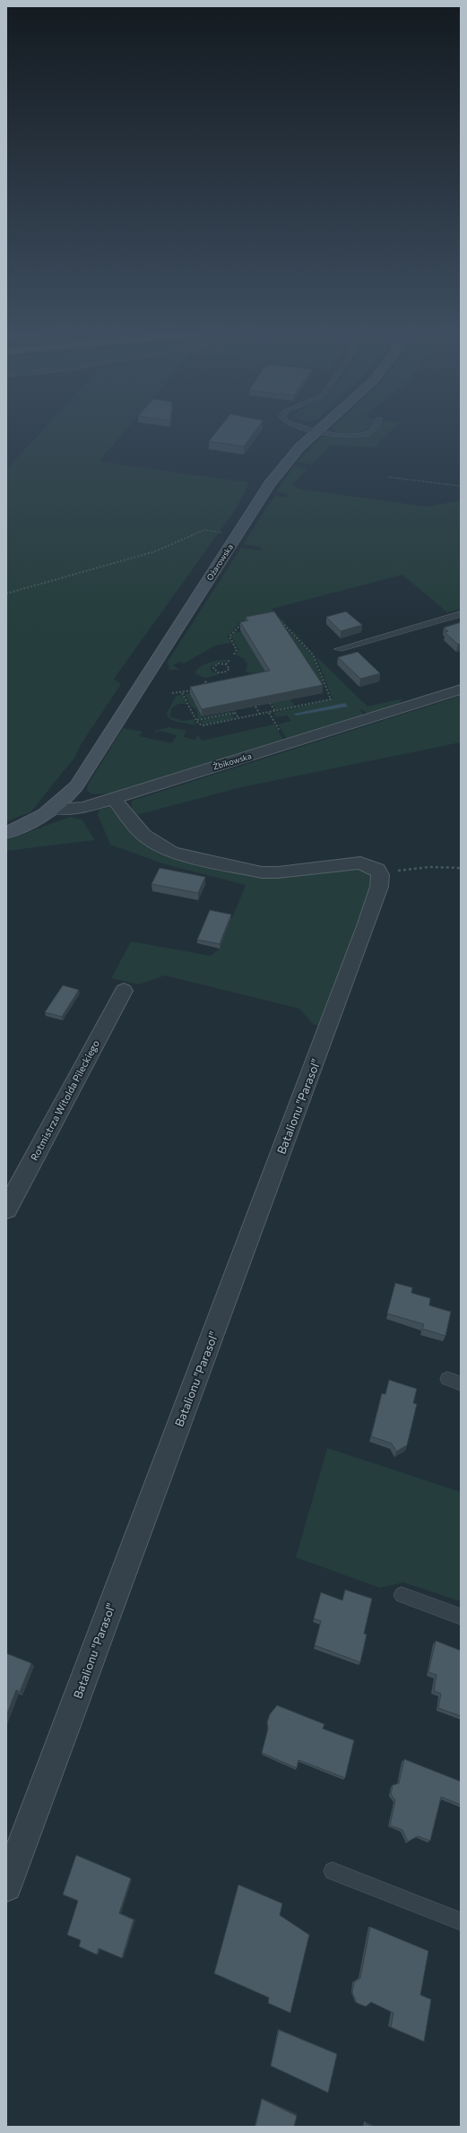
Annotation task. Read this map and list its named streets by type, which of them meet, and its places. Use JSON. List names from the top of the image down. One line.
{"streets":{"main road":["Ożarowska"],"street":["Żbikowska","Rotmistrza Witolda Pileckiego","Batalionu \"Parasol\""]},"crossings":[["Ożarowska","Żbikowska"]]}
